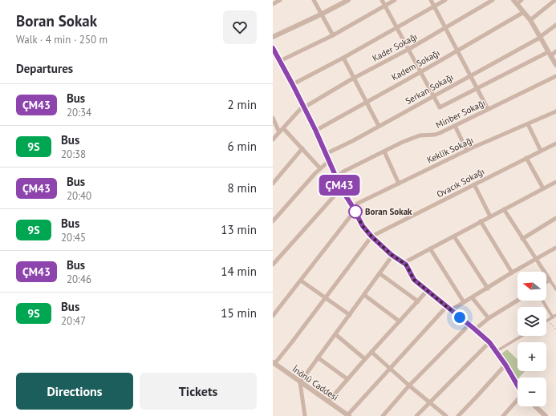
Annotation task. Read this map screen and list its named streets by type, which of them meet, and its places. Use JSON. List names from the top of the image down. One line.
{"streets":{"street":["Kader Sokağı","Kadem Sokağı","Serkan Sokağı","Minber Sokağı","Keklik Sokağı","Ovacık Sokağı","İnönü Caddesi"]},"places":["Boran Sokak"],"lines":["bus line ÇM43"],"north":"left","page":{"heading":[["Boran Sokak","Walk · 4 min · 250 m"],"Departures"],"on_map":"ÇM43","list":[{"mark":"ÇM43","name":"Bus","note":"20:34","value":"2 min"},{"mark":"9S","name":"Bus","note":"20:38","value":"6 min"},{"mark":"ÇM43","name":"Bus","note":"20:40","value":"8 min"},{"mark":"9S","name":"Bus","note":"20:45","value":"13 min"},{"mark":"ÇM43","name":"Bus","note":"20:46","value":"14 min"},{"mark":"9S","name":"Bus","note":"20:47","value":"15 min"}],"map_buttons":["+","−"],"buttons":["Directions","Tickets"]}}
